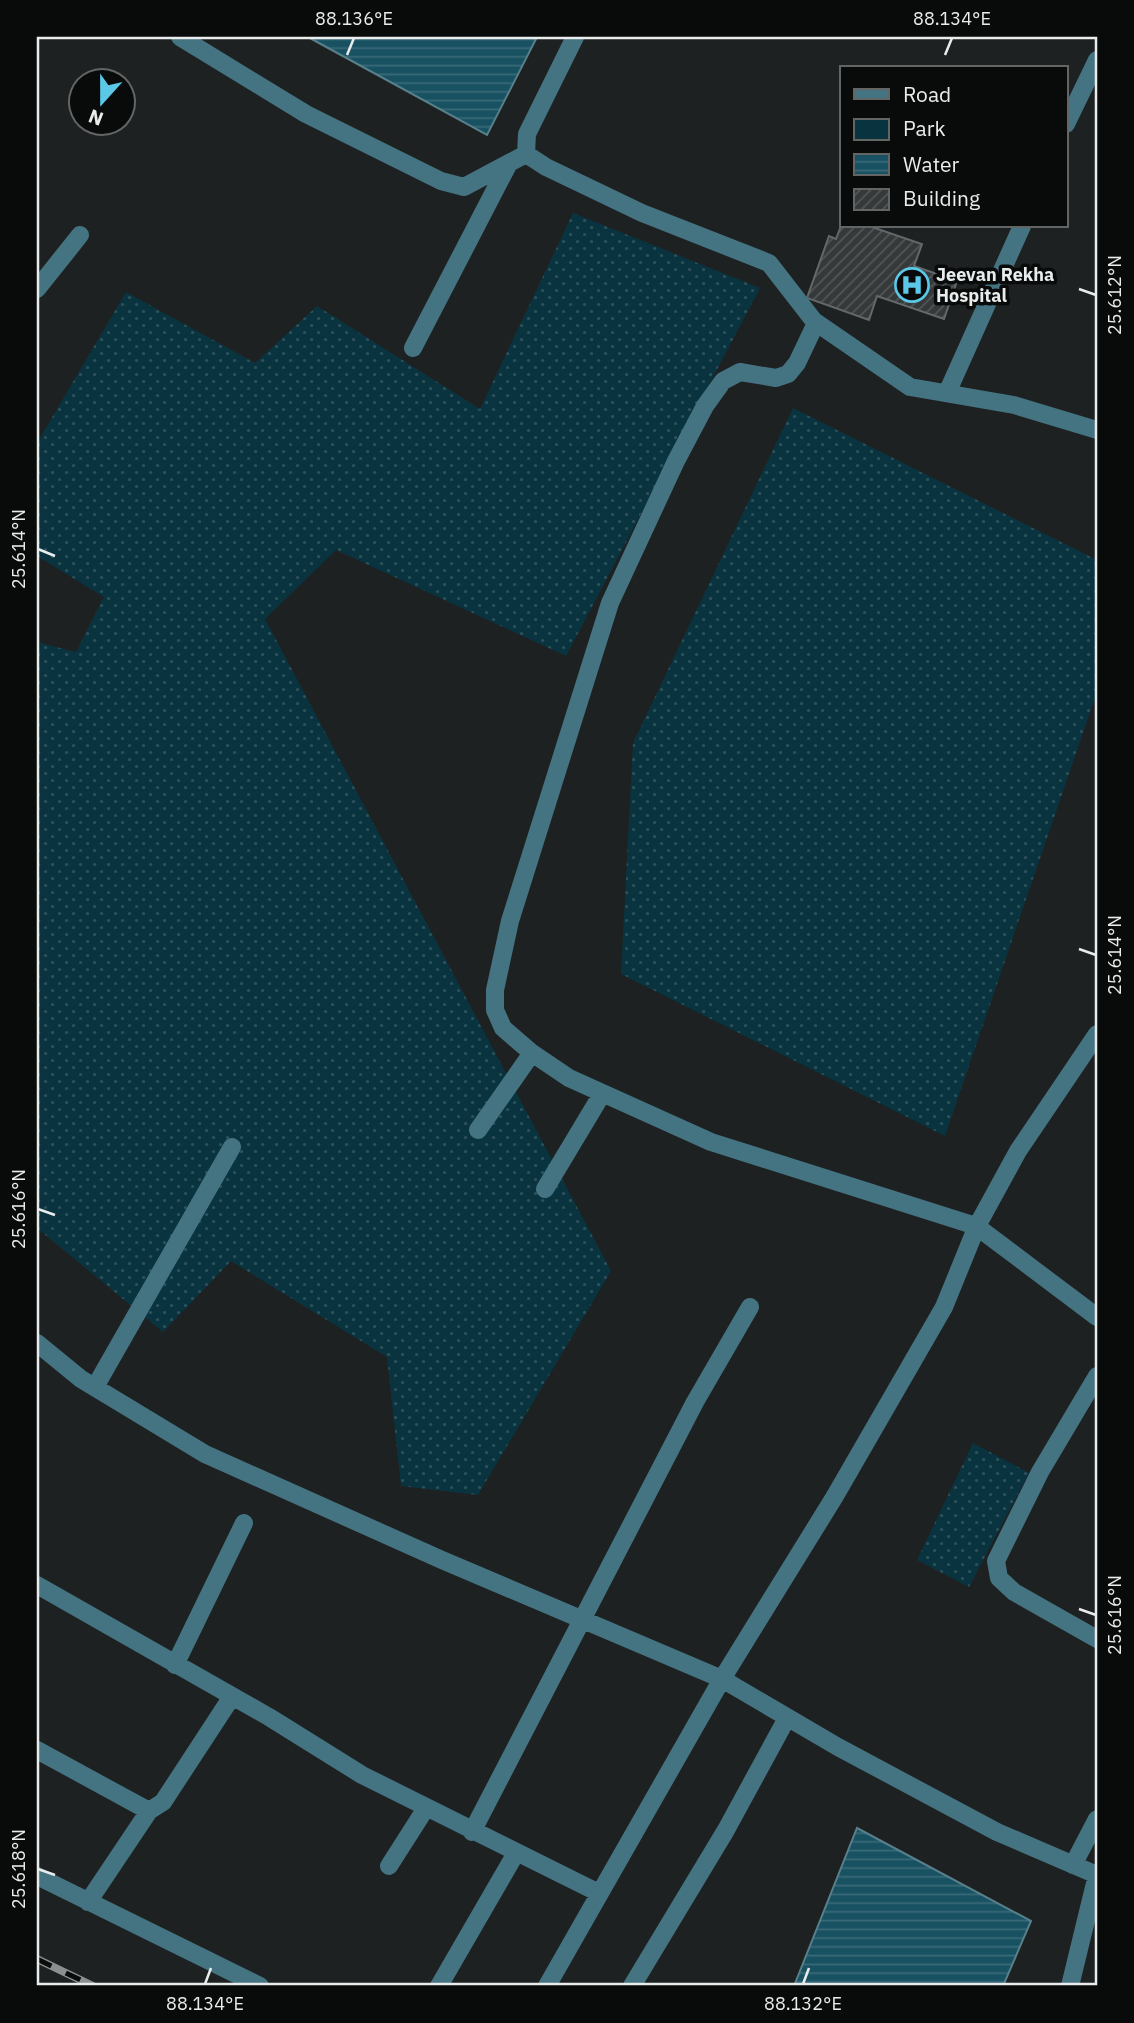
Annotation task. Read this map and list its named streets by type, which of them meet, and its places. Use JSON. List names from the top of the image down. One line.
{"places":{"hospital":["Jeevan Rekha Hospital"]},"legend":["Road","Park","Water","Building"],"north":"bottom","coordinates":["88.136°E","88.134°E","25.612°N","25.614°N","25.616°N","25.618°N","88.132°E"]}
